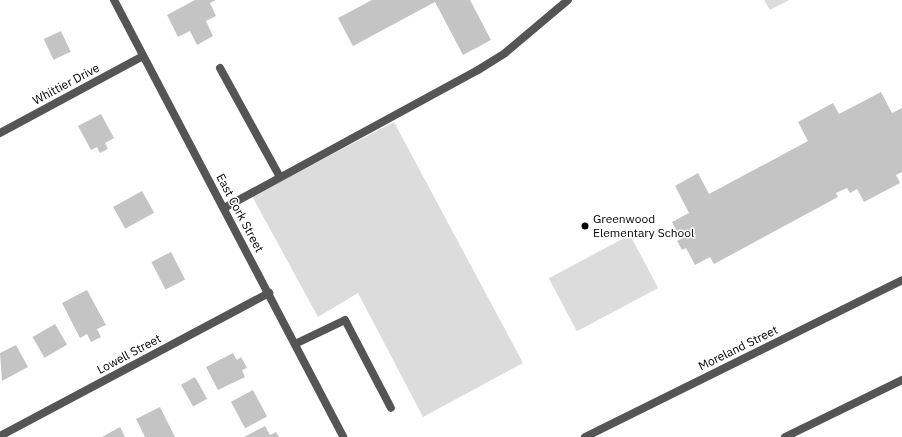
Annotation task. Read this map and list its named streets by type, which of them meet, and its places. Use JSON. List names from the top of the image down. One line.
{"streets":{"street":["Whittier Drive","East Cork Street","Moreland Street","Lowell Street"]},"crossings":[["Whittier Drive","East Cork Street"],["East Cork Street","Lowell Street"]],"places":["Greenwood Elementary School"]}
